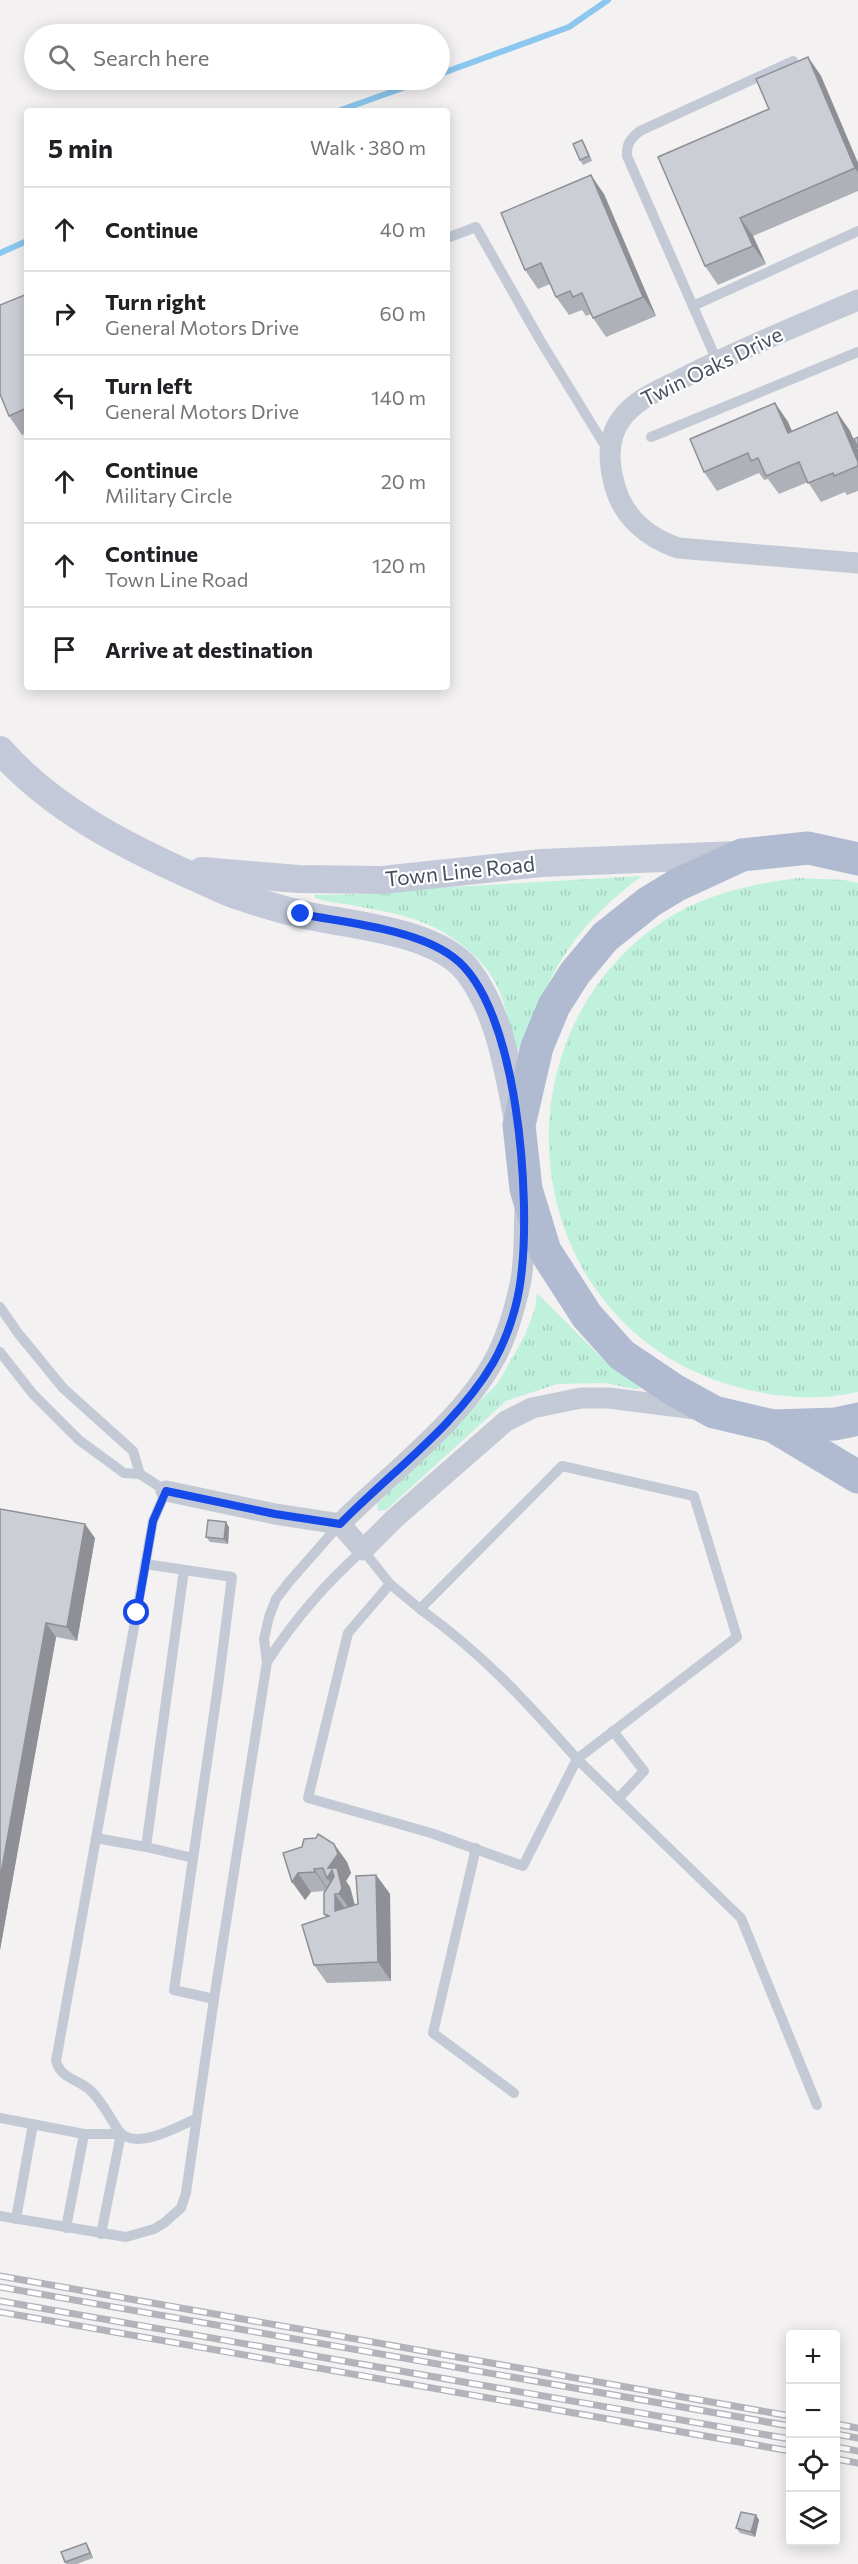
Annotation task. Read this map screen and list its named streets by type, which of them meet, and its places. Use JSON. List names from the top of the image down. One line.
{"streets":{"street":["Twin Oaks Drive","Town Line Road"]},"page":{"search":"Search here","heading":["5 min","Walk · 380 m"],"list":[["Continue","40 m"],["Turn right","General Motors Drive","60 m"],["Turn left","General Motors Drive","140 m"],["Continue","Military Circle","20 m"],["Continue","Town Line Road","120 m"],"Arrive at destination"],"map_buttons":["+","−"]}}
